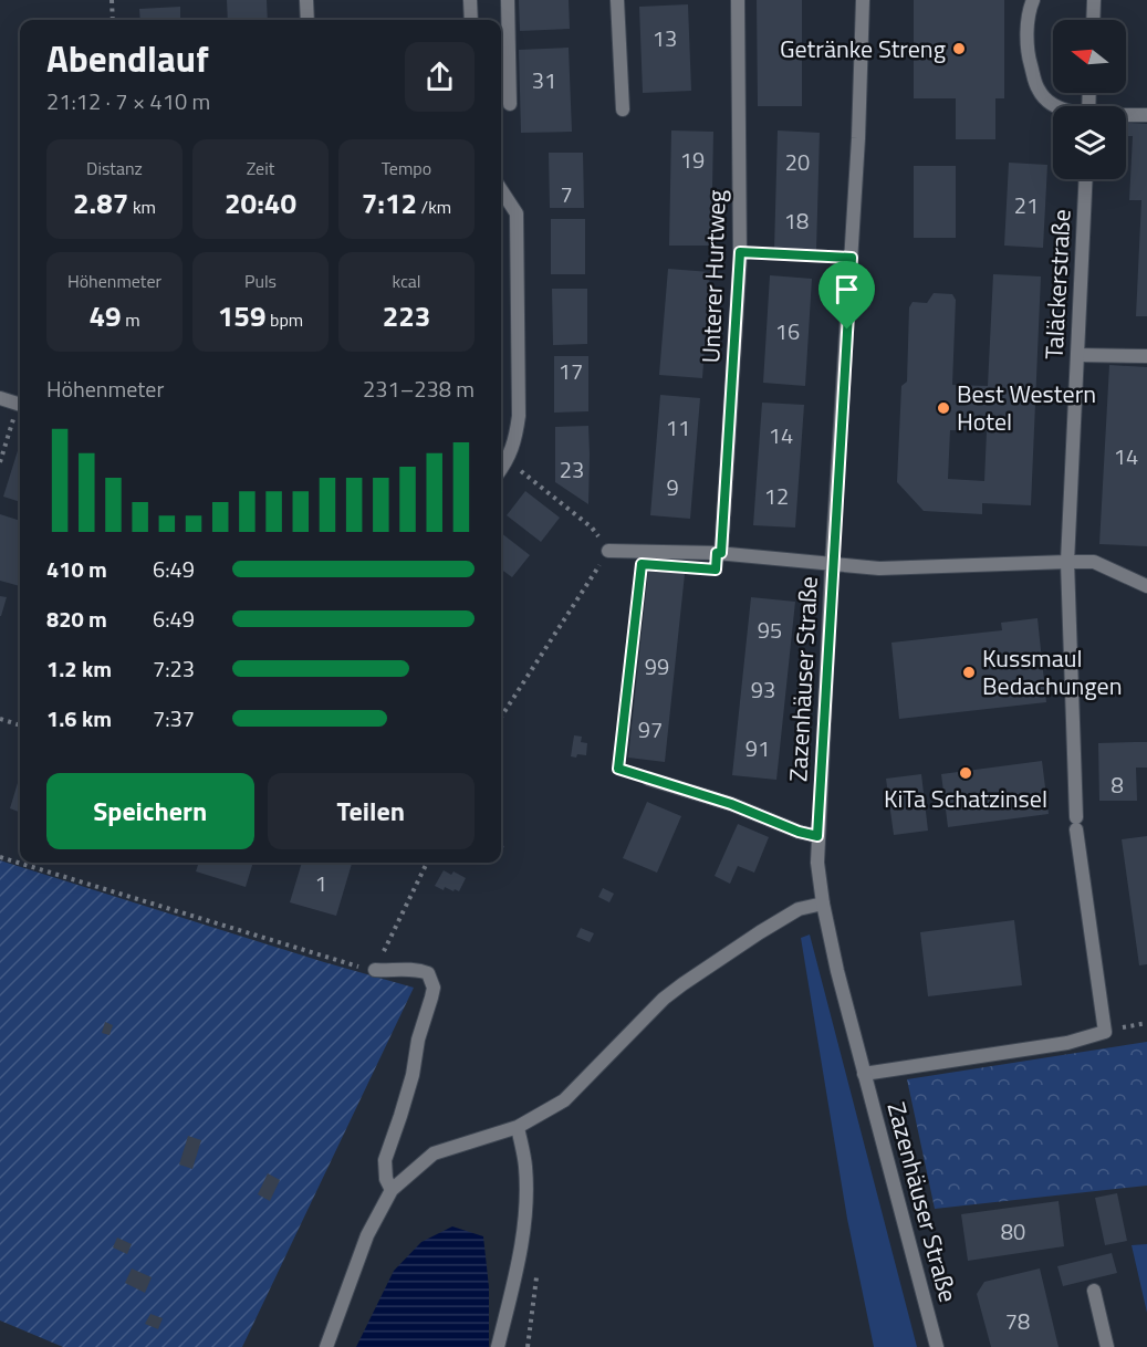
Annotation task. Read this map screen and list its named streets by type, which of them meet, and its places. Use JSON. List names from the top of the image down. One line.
{"streets":{"street":["Unterer Hurtweg","Taläckerstraße","Zazenhäuser Straße"]},"places":["Getränke Streng","Best Western Hotel","Kussmaul Bedachungen","KiTa Schatzinsel"],"house_numbers":["13","31","19","20","7","21","18","16","17","11","14","14","23","9","12","95","99","93","97","91","8","1","80","78"],"north":"left","page":{"heading":["Abendlauf","21:12 · 7 × 410 m"],"stats":[["Distanz","2.87 km"],["Zeit","20:40"],["Tempo","7:12 /km"],["Höhenmeter","49 m"],["Puls","159 bpm"],["kcal","223"]],"chart":["Höhenmeter","231–238 m"],"list":[{"name":"410 m","note":"6:49"},{"name":"820 m","note":"6:49"},{"name":"1.2 km","note":"7:23"},{"name":"1.6 km","note":"7:37"}],"buttons":["Speichern","Teilen"]}}
